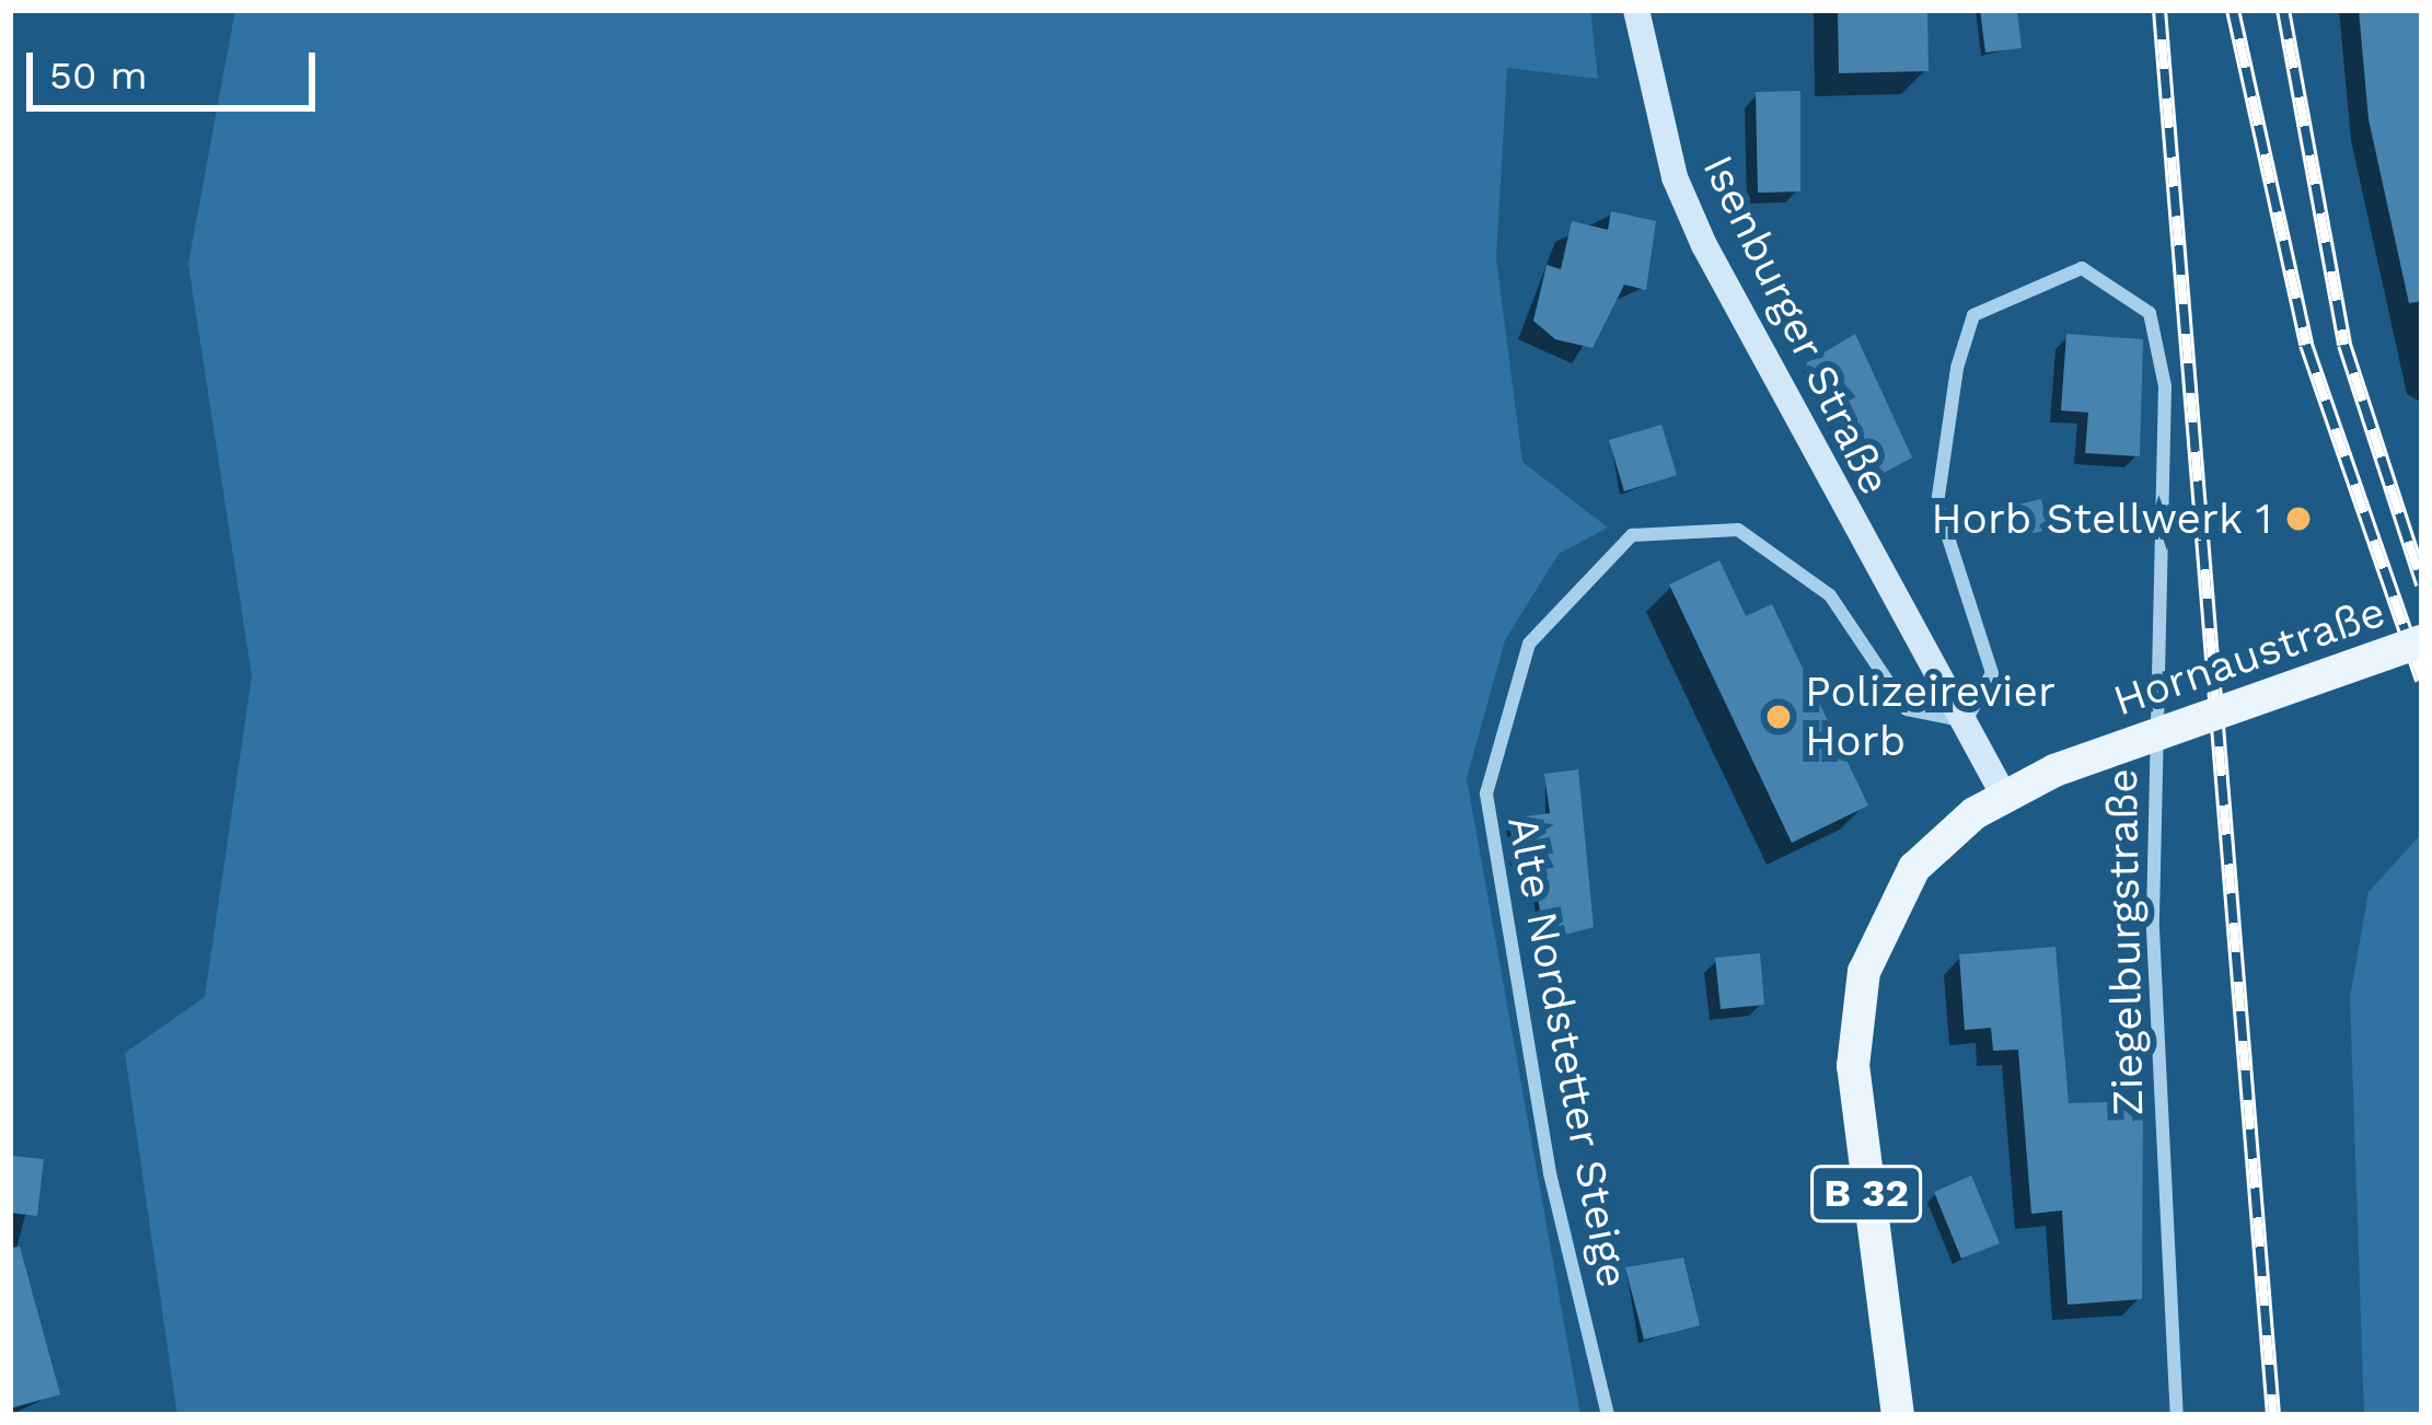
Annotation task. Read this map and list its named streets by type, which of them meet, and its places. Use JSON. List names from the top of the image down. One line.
{"streets":{"main road":["Hornaustraße","B 32"],"street":["Isenburger Straße","Ziegelburgstraße","Alte Nordstetter Steige"]},"crossings":[["Isenburger Straße","Hornaustraße"],["Isenburger Straße","Ziegelburgstraße"],["Isenburger Straße","Alte Nordstetter Steige"],["Ziegelburgstraße","Alte Nordstetter Steige"]],"places":["Horb Stellwerk 1","Polizeirevier Horb"],"scale_bar":"50 m"}
